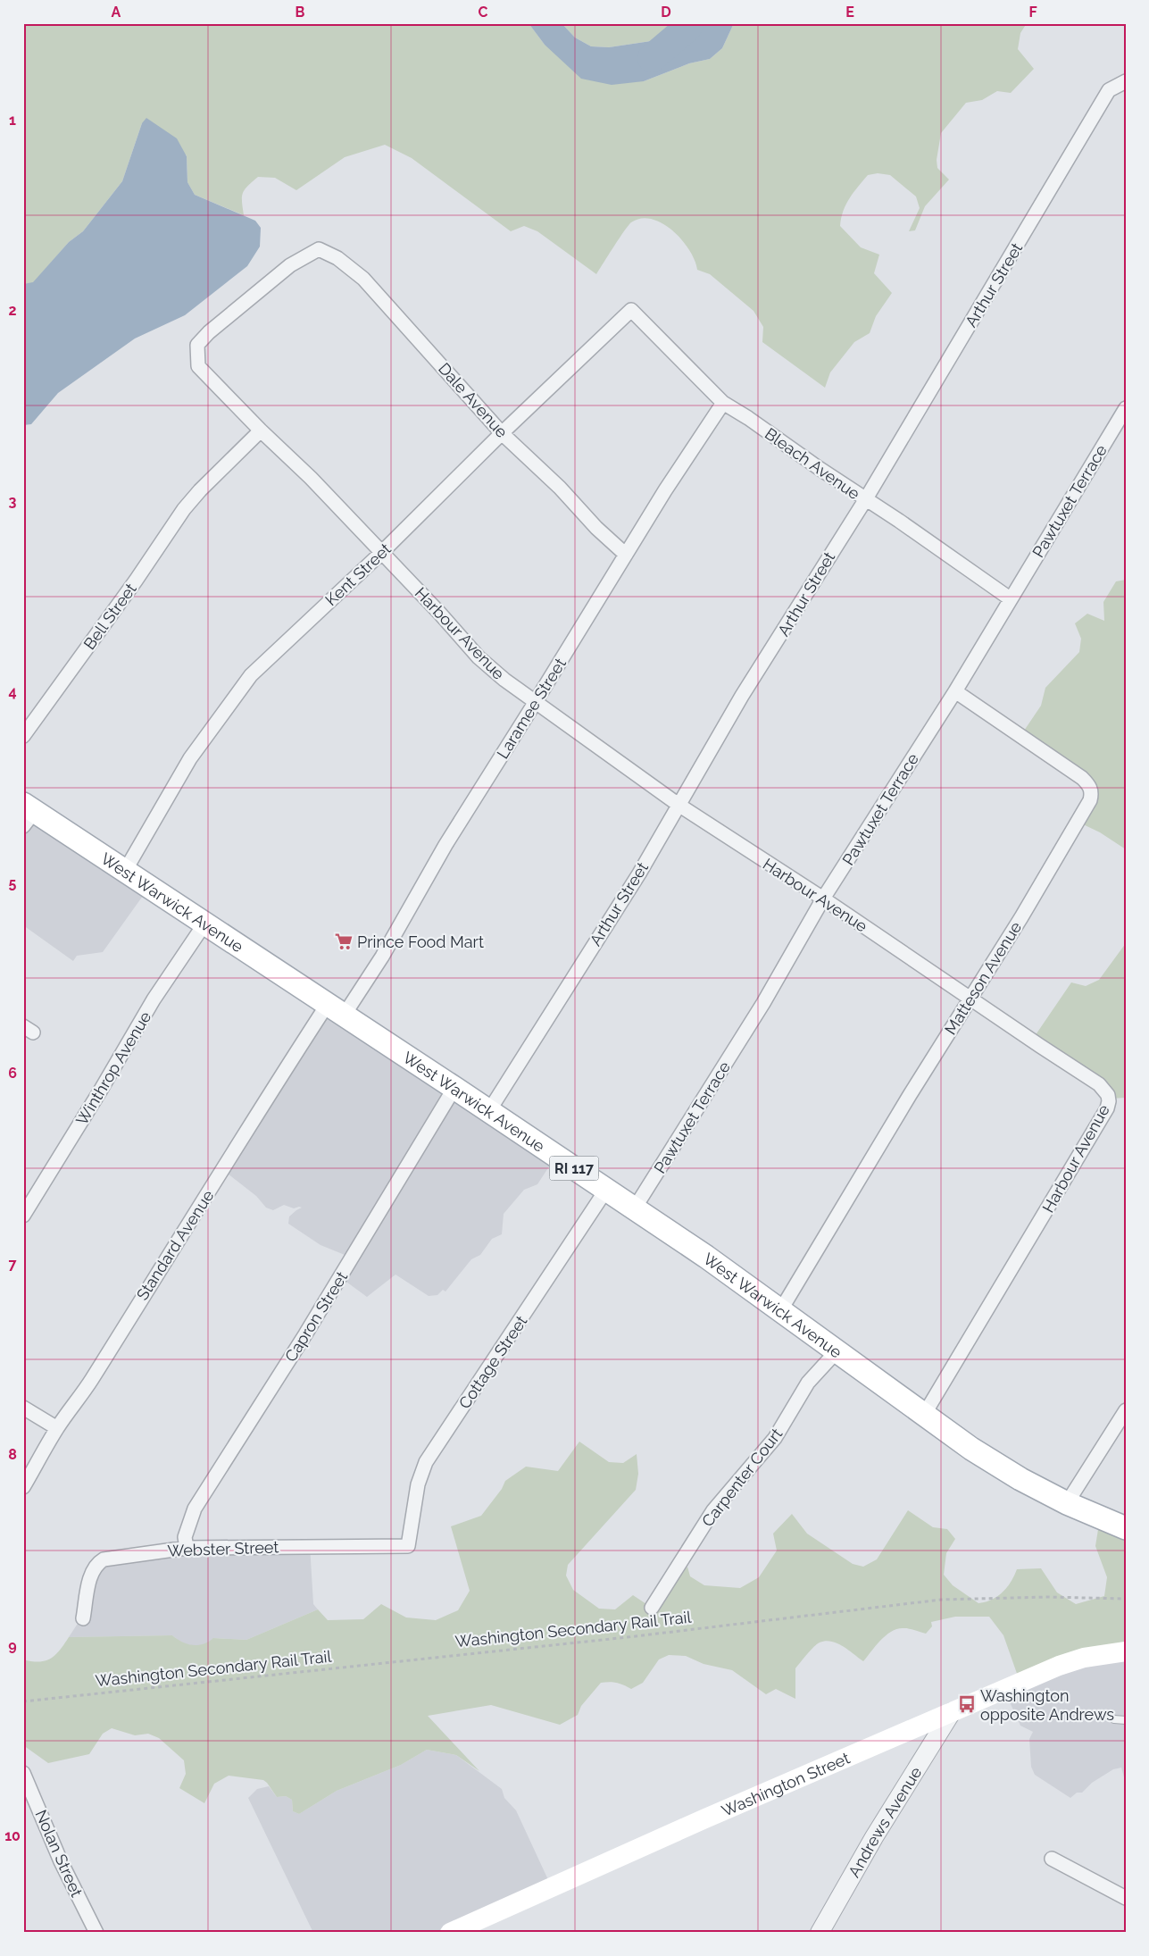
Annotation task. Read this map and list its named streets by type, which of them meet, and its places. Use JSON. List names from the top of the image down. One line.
{"streets":{"main road":["West Warwick Avenue","RI 117","Washington Street"],"street":["Arthur Street","Dale Avenue","Bleach Avenue","Pawtuxet Terrace","Kent Street","Bell Street","Harbour Avenue","Laramee Street","Matteson Avenue","Winthrop Avenue","Standard Avenue","Capron Street","Cottage Street","Carpenter Court","Webster Street","Andrews Avenue","Nolan Street"],"path":["Washington Secondary Rail Trail"]},"crossings":[["Arthur Street","Bleach Avenue"],["Arthur Street","Harbour Avenue"],["Arthur Street","West Warwick Avenue"],["Dale Avenue","Kent Street"],["Dale Avenue","Harbour Avenue"],["Dale Avenue","Laramee Street"],["Bleach Avenue","Pawtuxet Terrace"],["Bleach Avenue","Kent Street"],["Bleach Avenue","Laramee Street"],["Pawtuxet Terrace","Harbour Avenue"],["Pawtuxet Terrace","West Warwick Avenue"],["Pawtuxet Terrace","Matteson Avenue"],["Kent Street","Harbour Avenue"],["Kent Street","West Warwick Avenue"],["Bell Street","Harbour Avenue"],["Harbour Avenue","Laramee Street"],["Harbour Avenue","West Warwick Avenue"],["Harbour Avenue","Matteson Avenue"],["Laramee Street","West Warwick Avenue"],["Laramee Street","Standard Avenue"],["West Warwick Avenue","Matteson Avenue"],["West Warwick Avenue","Winthrop Avenue"],["West Warwick Avenue","Standard Avenue"],["West Warwick Avenue","Capron Street"],["West Warwick Avenue","Cottage Street"],["West Warwick Avenue","Carpenter Court"],["Capron Street","Webster Street"],["Cottage Street","Webster Street"],["Washington Street","Andrews Avenue"]],"places":{"supermarket":["Prince Food Mart"],"bus stop":["Washington opposite Andrews"]},"grid":{"columns":["A","B","C","D","E","F"],"rows":["1","2","3","4","5","6","7","8","9","10"]}}
